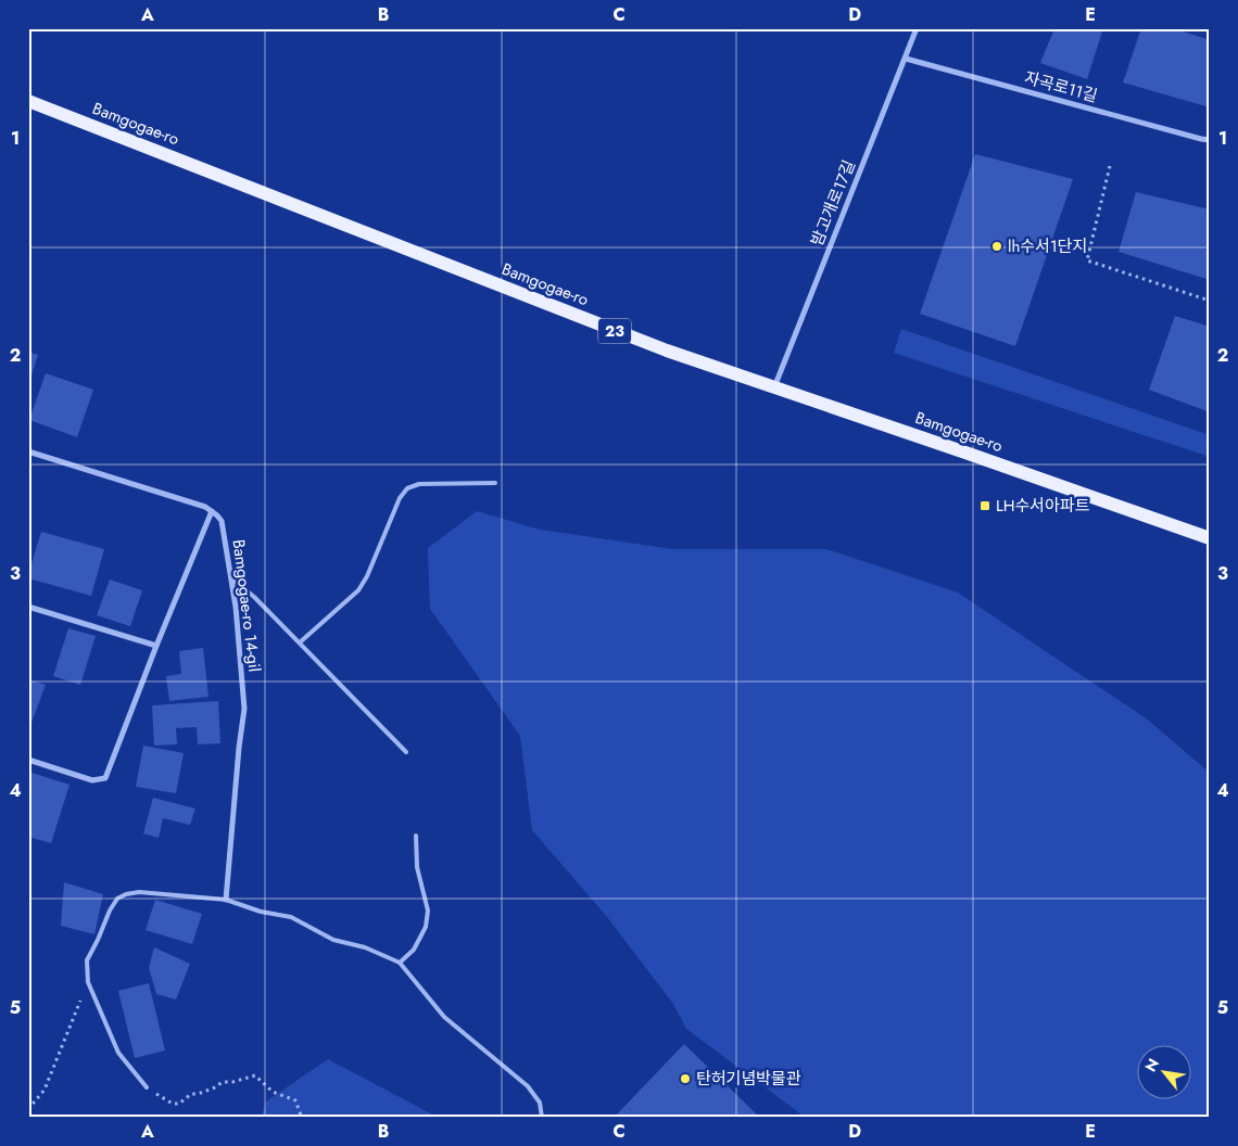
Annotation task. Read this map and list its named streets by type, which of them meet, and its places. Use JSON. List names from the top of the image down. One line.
{"streets":{"main road":["Bamgogae-ro","23"],"street":["자곡로11길","밤고개로17길","Bamgogae-ro 14-gil"]},"crossings":[["자곡로11길","밤고개로17길"],["Bamgogae-ro","밤고개로17길"]],"places":{"other":["lh수서1단지","탄허기념박물관"],"transit":["LH수서아파트"]},"north":"top left","grid":{"columns":["A","B","C","D","E"],"rows":["1","2","3","4","5"]}}
